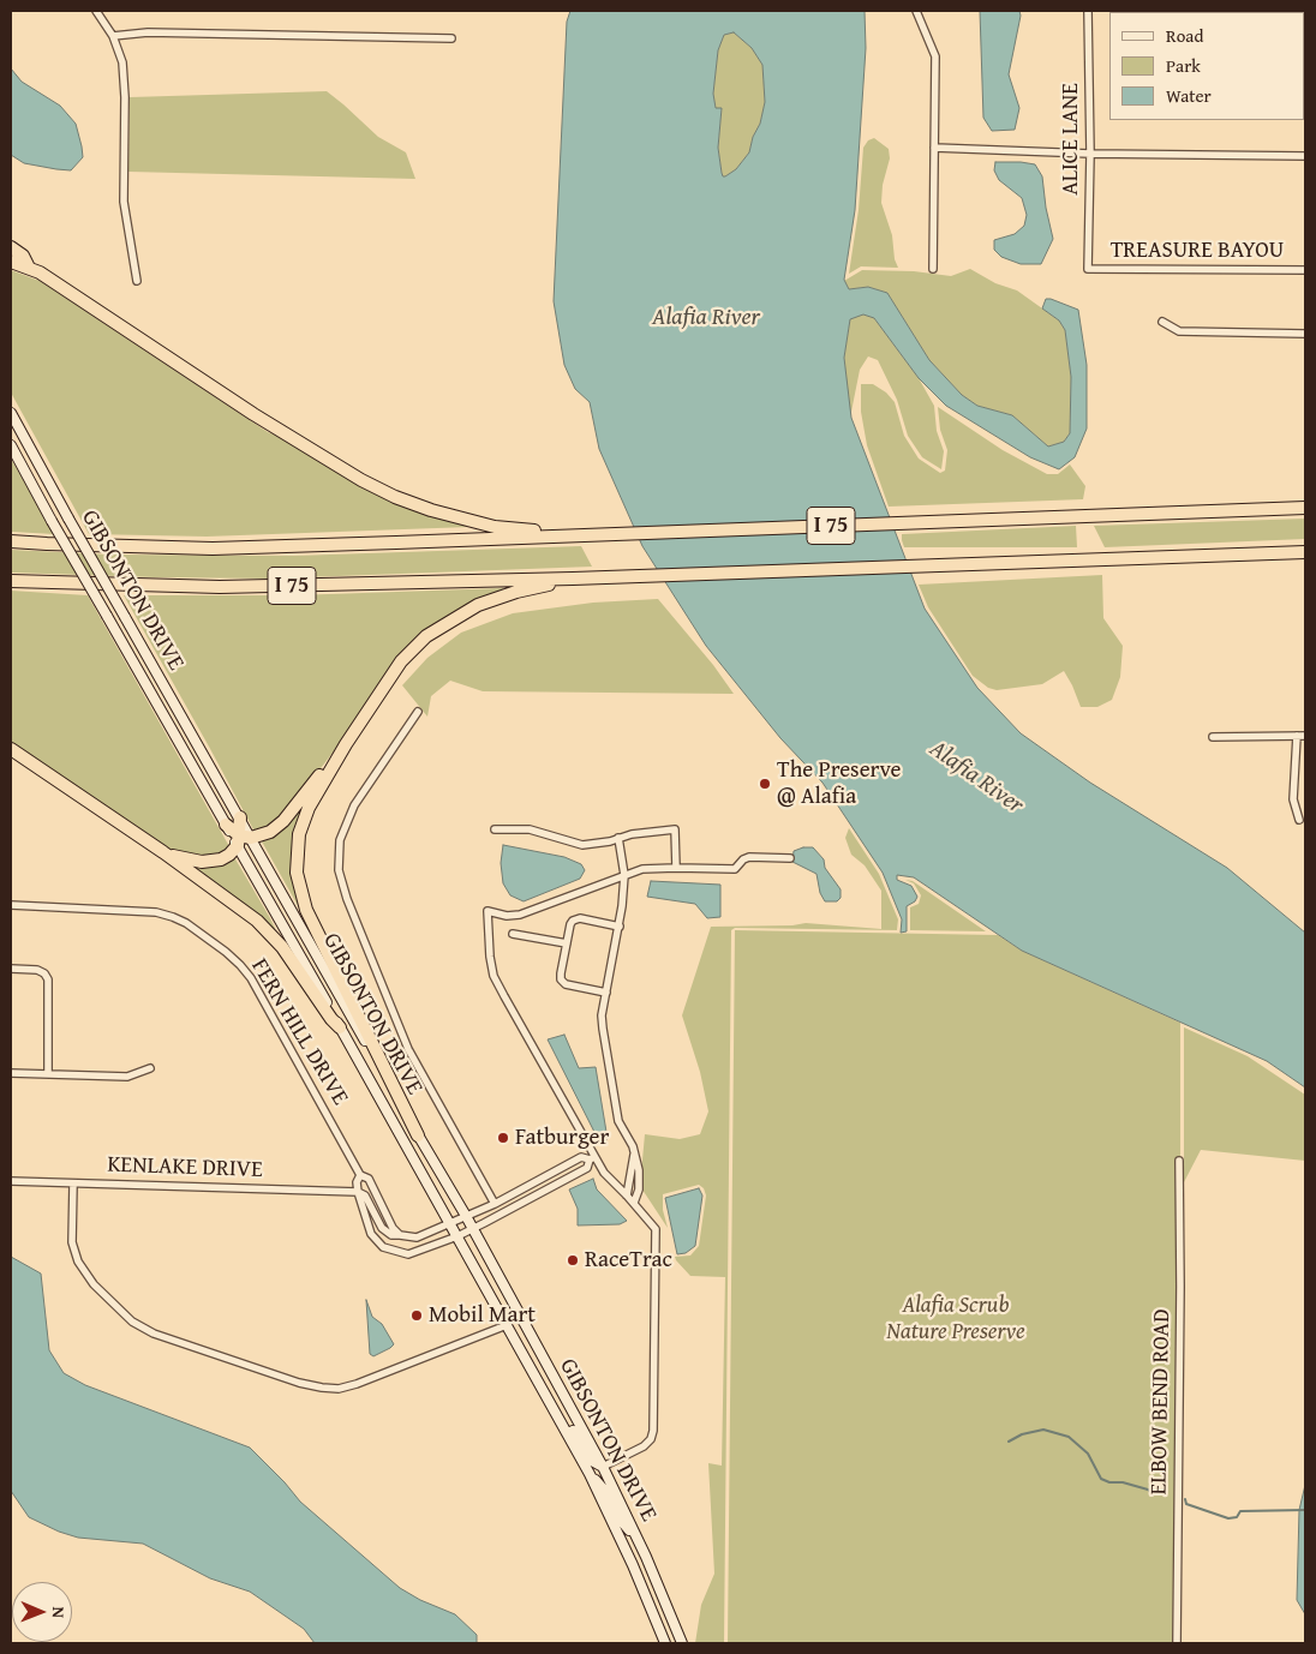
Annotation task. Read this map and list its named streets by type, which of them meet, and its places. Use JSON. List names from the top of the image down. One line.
{"streets":{"highway":["I 75"],"main road":["GIBSONTON DRIVE"],"street":["ALICE LANE","TREASURE BAYOU","FERN HILL DRIVE","KENLAKE DRIVE","ELBOW BEND ROAD"]},"crossings":[["ALICE LANE","TREASURE BAYOU"]],"water":["Alafia River"],"parks":["Alafia Scrub Nature Preserve"],"places":["The Preserve @ Alafia","Fatburger","RaceTrac","Mobil Mart"],"legend":["Road","Park","Water"],"north":"right"}
